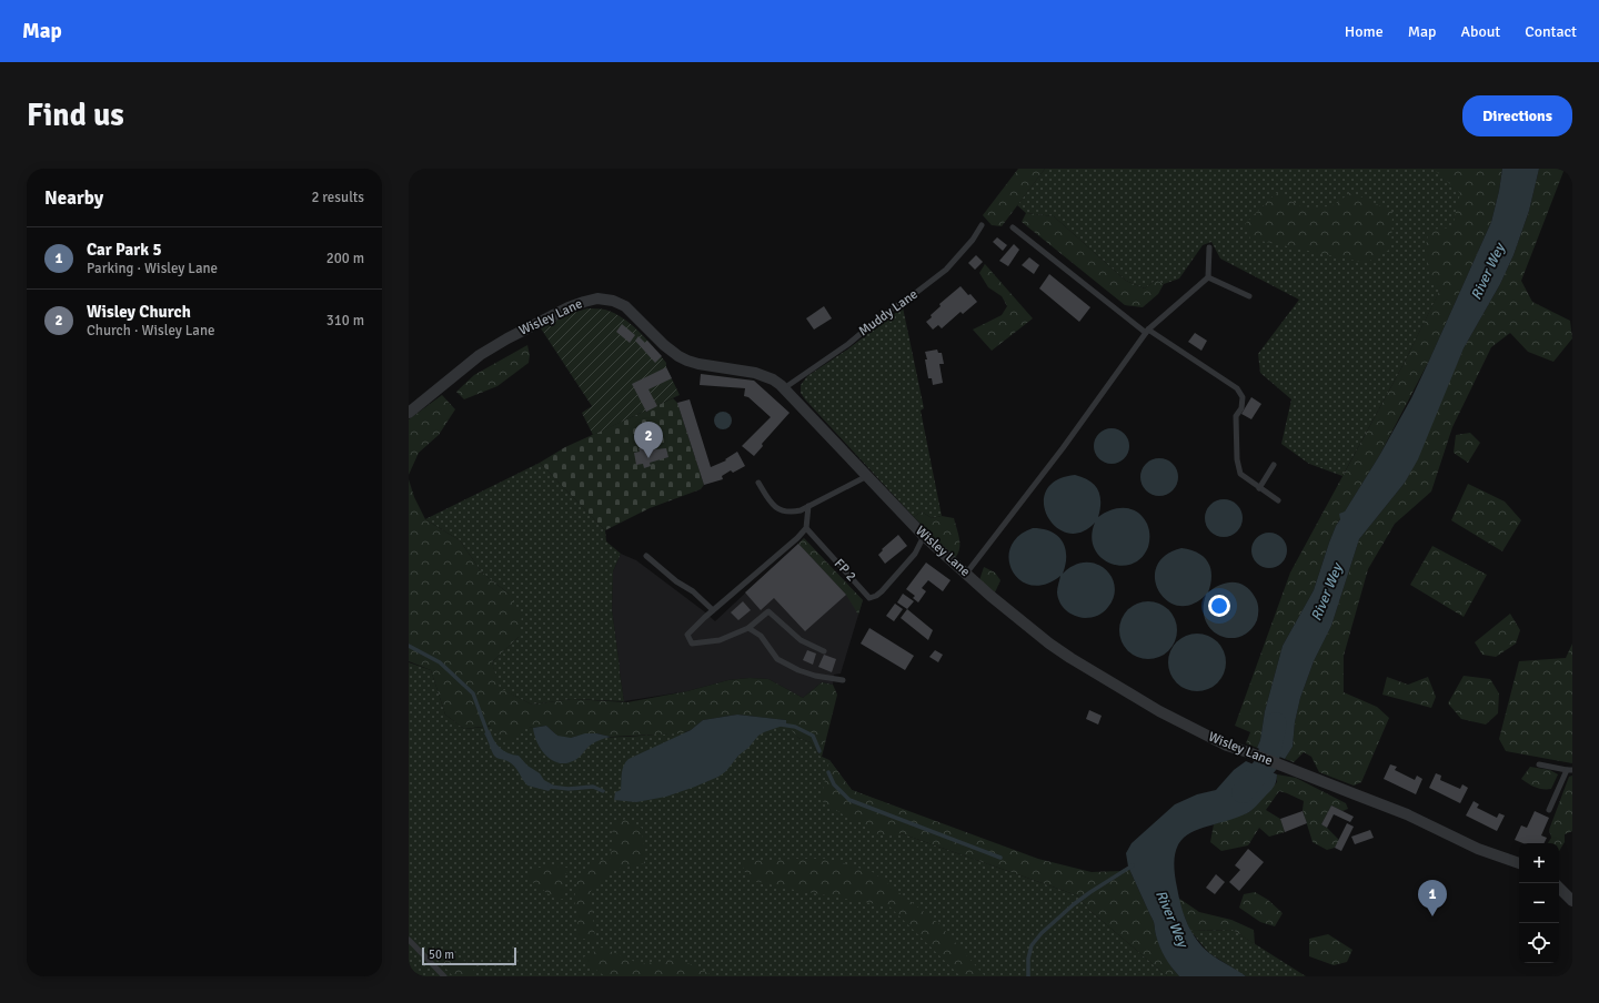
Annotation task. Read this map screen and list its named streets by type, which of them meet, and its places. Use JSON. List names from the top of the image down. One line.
{"streets":{"street":["Wisley Lane"],"lane":["Muddy Lane","FP 2"]},"crossings":[["Muddy Lane","Wisley Lane"],["Wisley Lane","FP 2"]],"water":["River Wey"],"scale_bar":"50 m","page":{"header":"Map","nav":["Home","Map","About","Contact"],"buttons":"Directions","title":"Find us","heading":["Nearby","2 results"],"list":[{"mark":"1","name":"Car Park 5","note":"Parking · Wisley Lane","value":"200 m"},{"mark":"2","name":"Wisley Church","note":"Church · Wisley Lane","value":"310 m"}],"pins":["2","1"],"map_buttons":["+","−"],"scale":"50 m"}}
